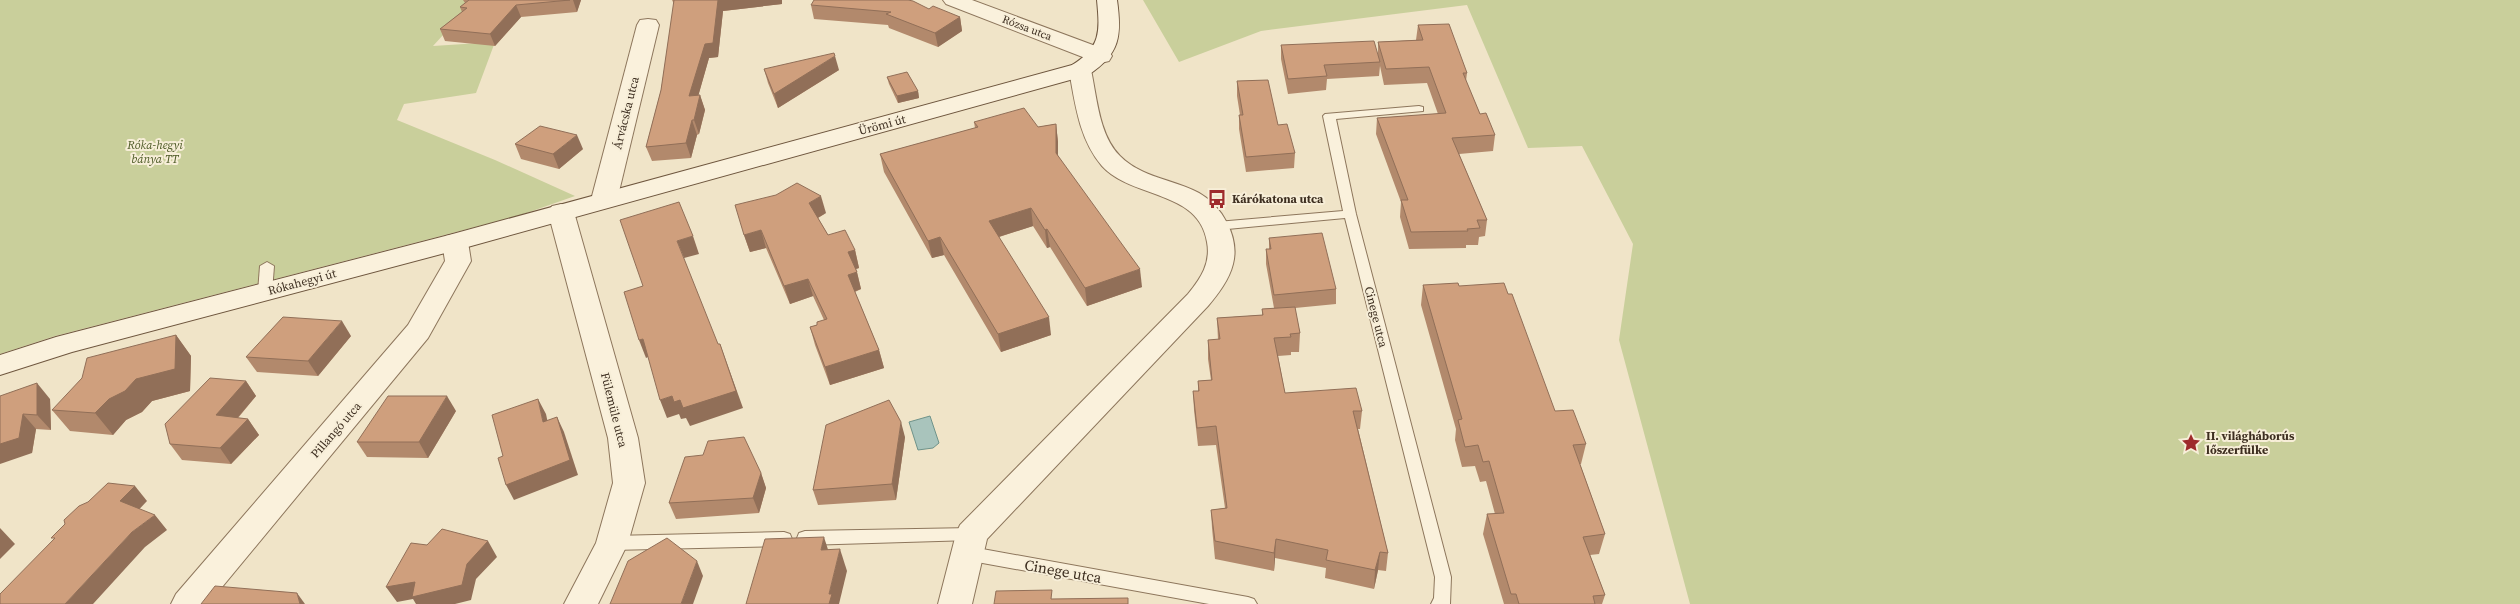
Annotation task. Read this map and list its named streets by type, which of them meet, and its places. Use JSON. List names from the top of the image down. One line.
{"streets":{"street":["Rózsa utca","Árvácska utca","Ürömi út","Rókahegyi út","Fülemüle utca","Pillangó utca"],"lane":["Cinege utca"]},"crossings":[["Rózsa utca","Ürömi út"],["Árvácska utca","Ürömi út"],["Árvácska utca","Rókahegyi út"],["Ürömi út","Rókahegyi út"],["Rókahegyi út","Fülemüle utca"],["Rókahegyi út","Pillangó utca"],["Cinege utca","Fülemüle utca"]],"parks":["Róka-hegyi bánya TT"],"places":{"bus stop":["Kárókatona utca"],"place":["II. világháborús lőszerfülke"]}}
